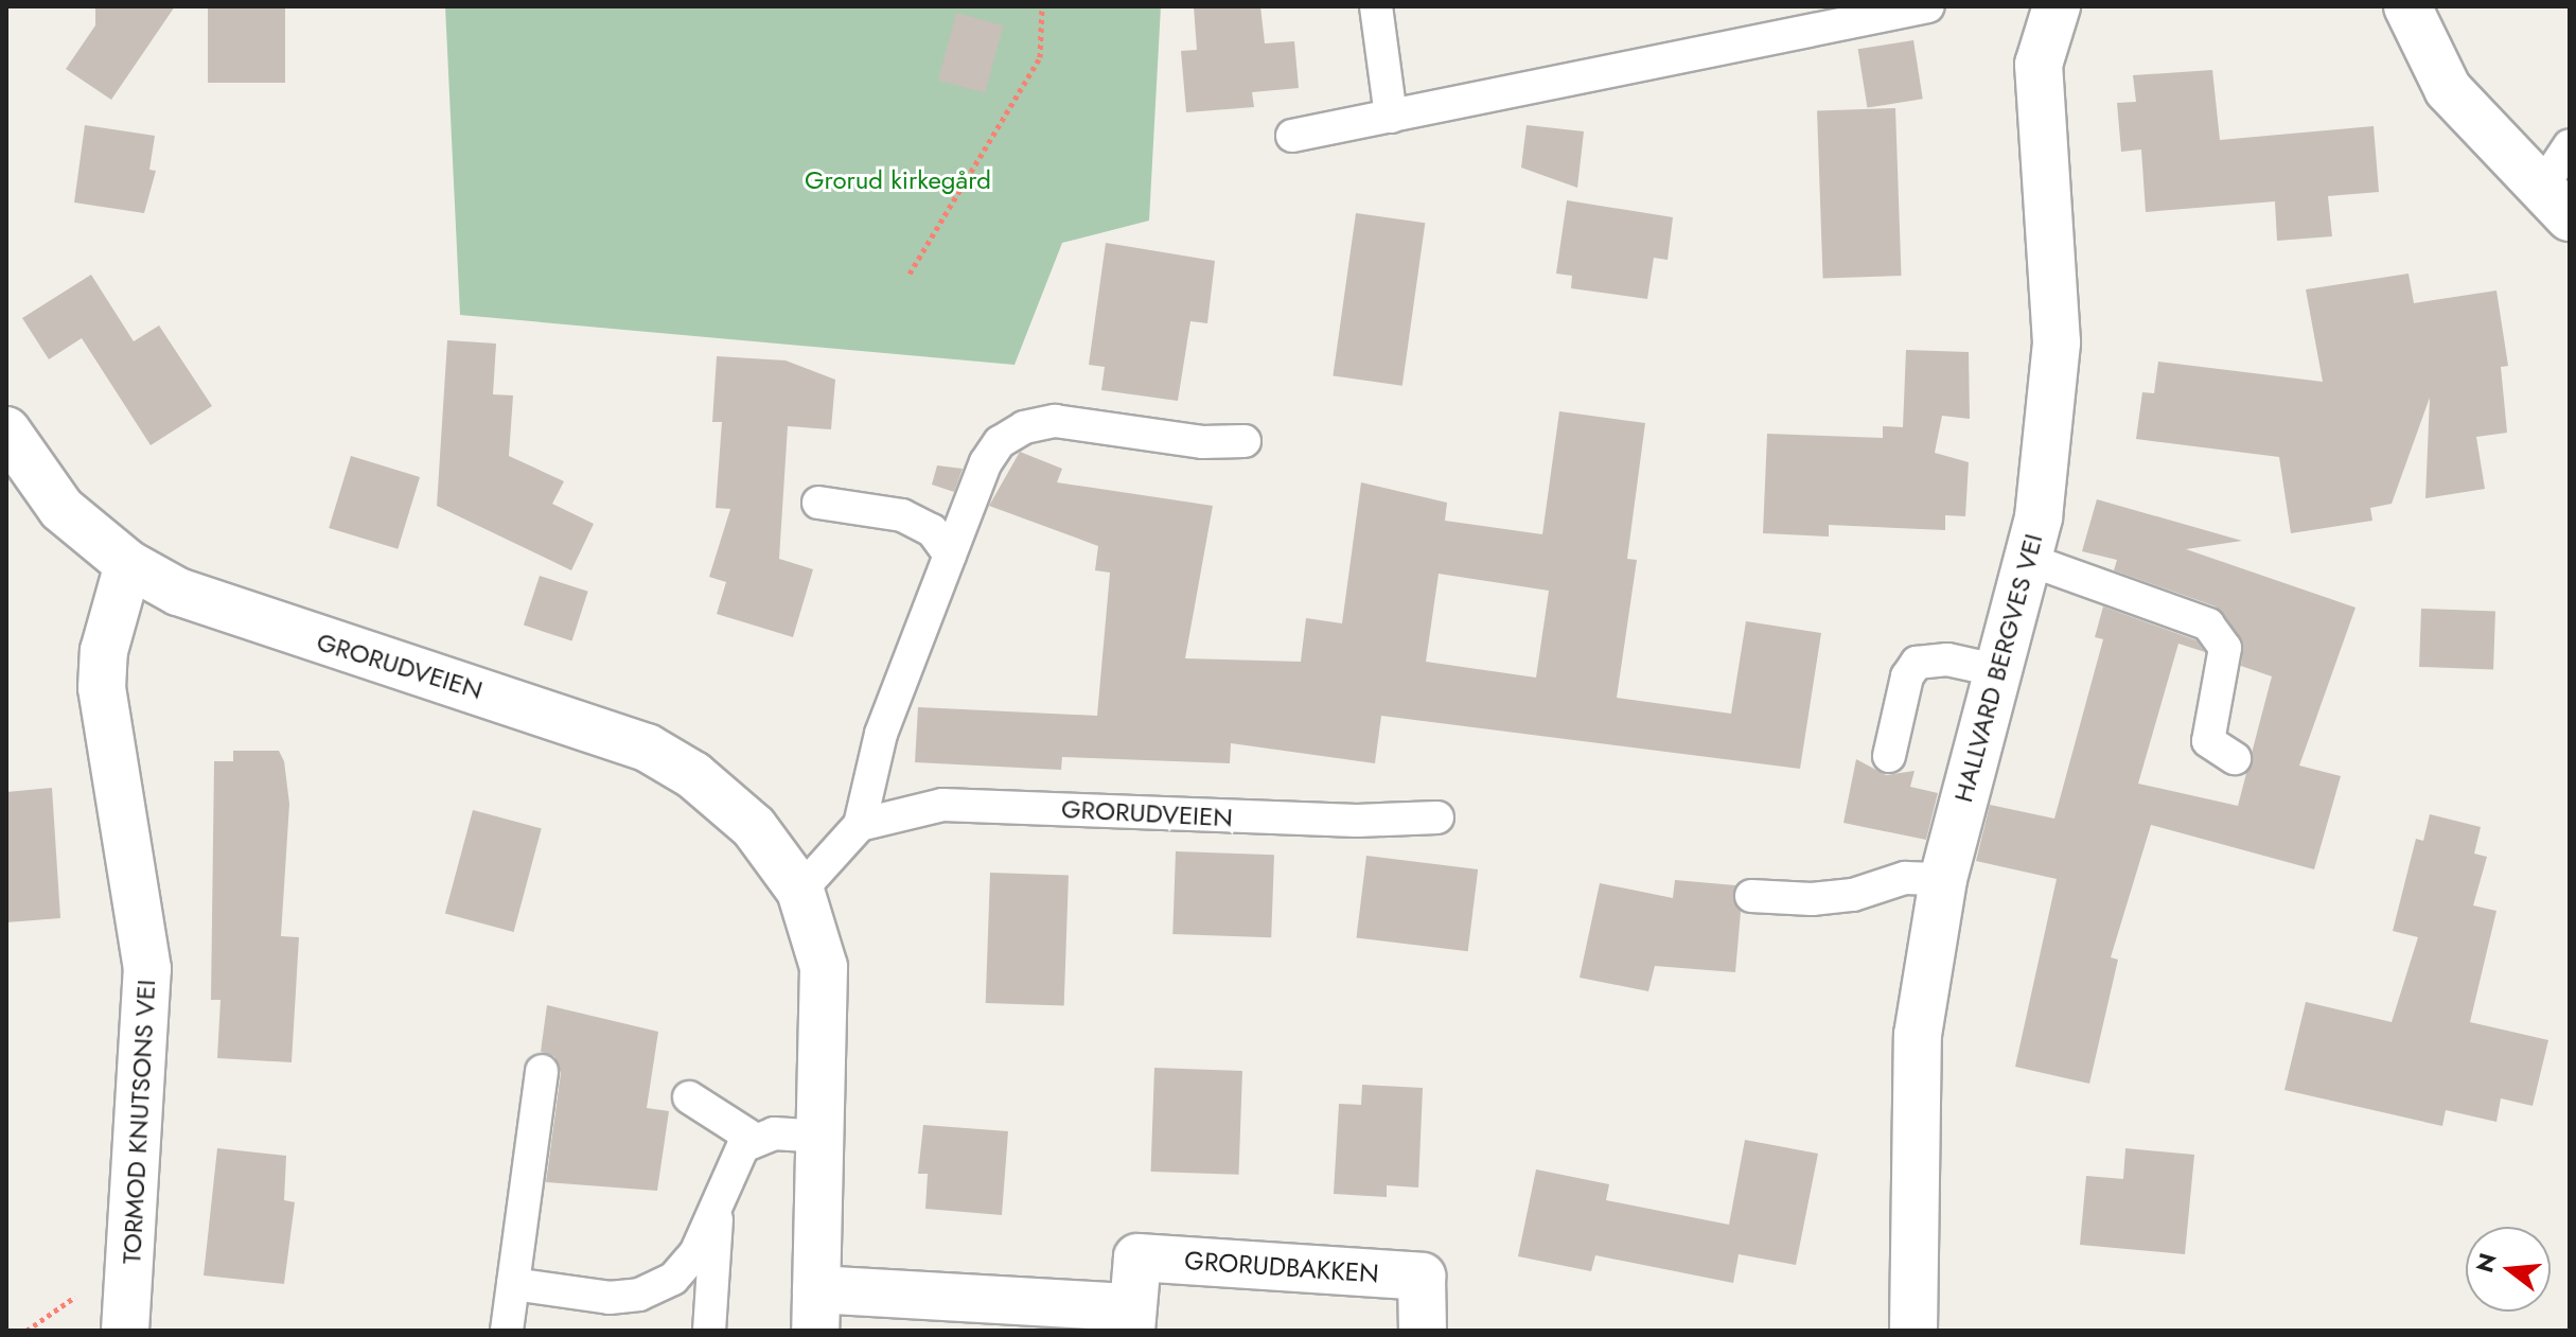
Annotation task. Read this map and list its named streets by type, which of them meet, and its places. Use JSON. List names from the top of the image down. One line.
{"streets":{"street":["GRORUDVEIEN","HALLVARD BERGVES VEI","TORMOD KNUTSONS VEI","GRORUDBAKKEN"]},"crossings":[["GRORUDVEIEN","TORMOD KNUTSONS VEI"],["GRORUDVEIEN","GRORUDBAKKEN"]],"parks":["Grorud kirkegård"],"north":"left"}
